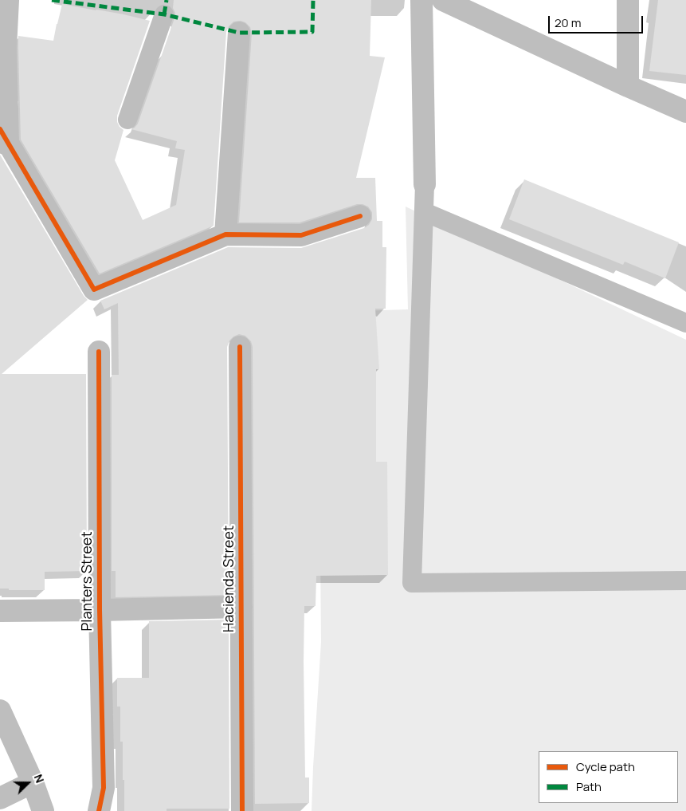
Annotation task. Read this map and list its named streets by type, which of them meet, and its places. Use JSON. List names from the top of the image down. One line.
{"streets":{"street":["Hacienda Street","Planters Street"]},"legend":["Cycle path","Path"],"scale_bar":"20 m","north":"right"}
